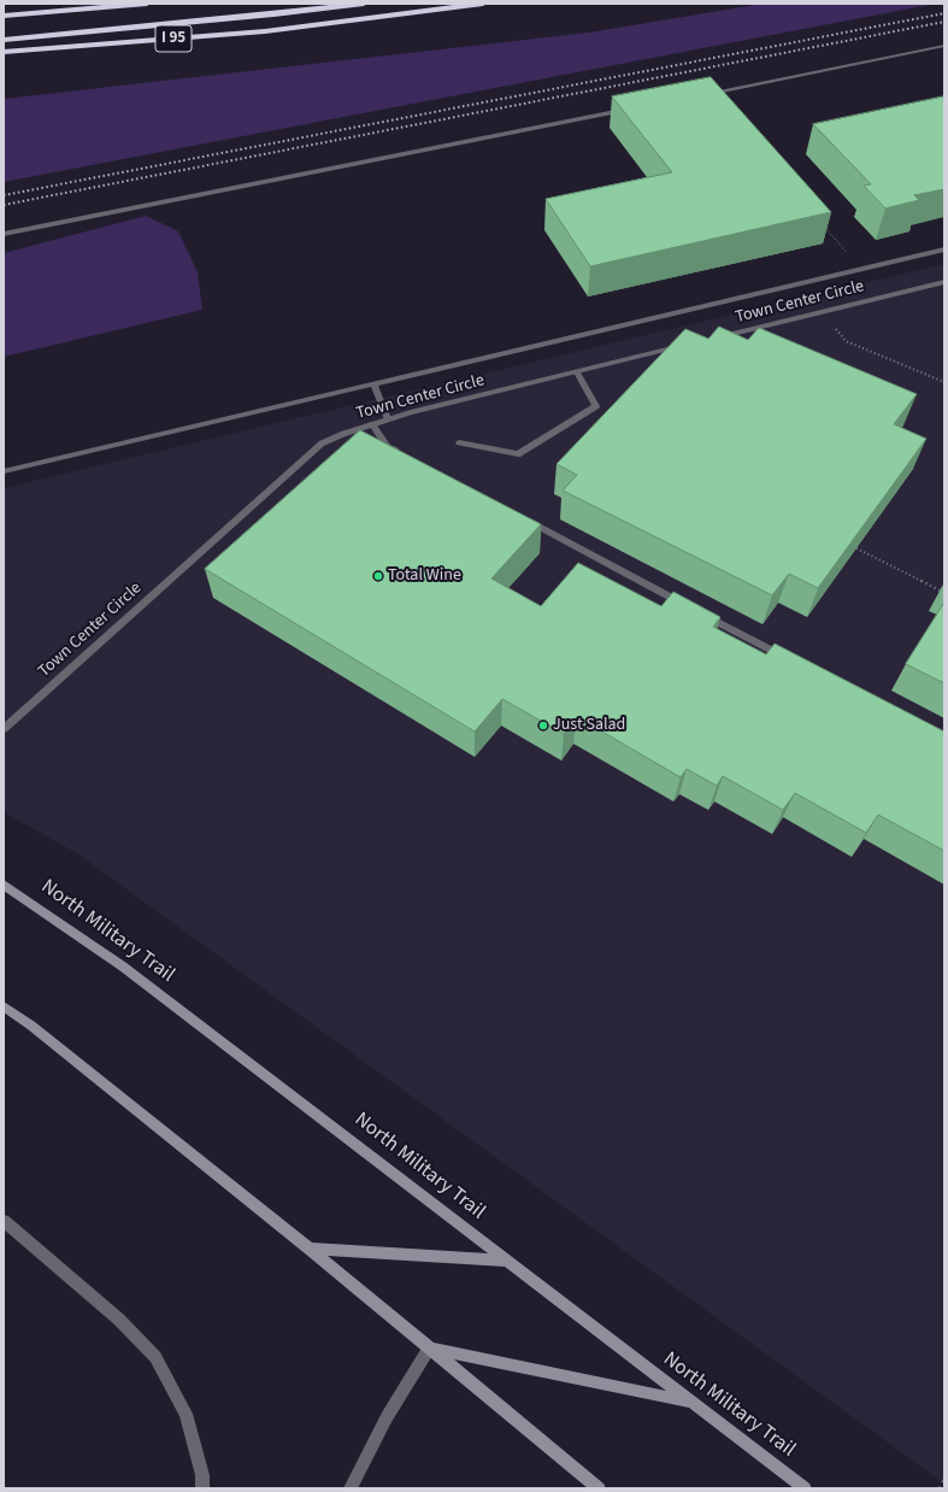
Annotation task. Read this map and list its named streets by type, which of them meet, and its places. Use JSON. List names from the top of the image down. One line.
{"streets":{"highway":["I 95"],"main road":["North Military Trail"],"street":["Town Center Circle"]},"places":["Total Wine","Just Salad"]}
